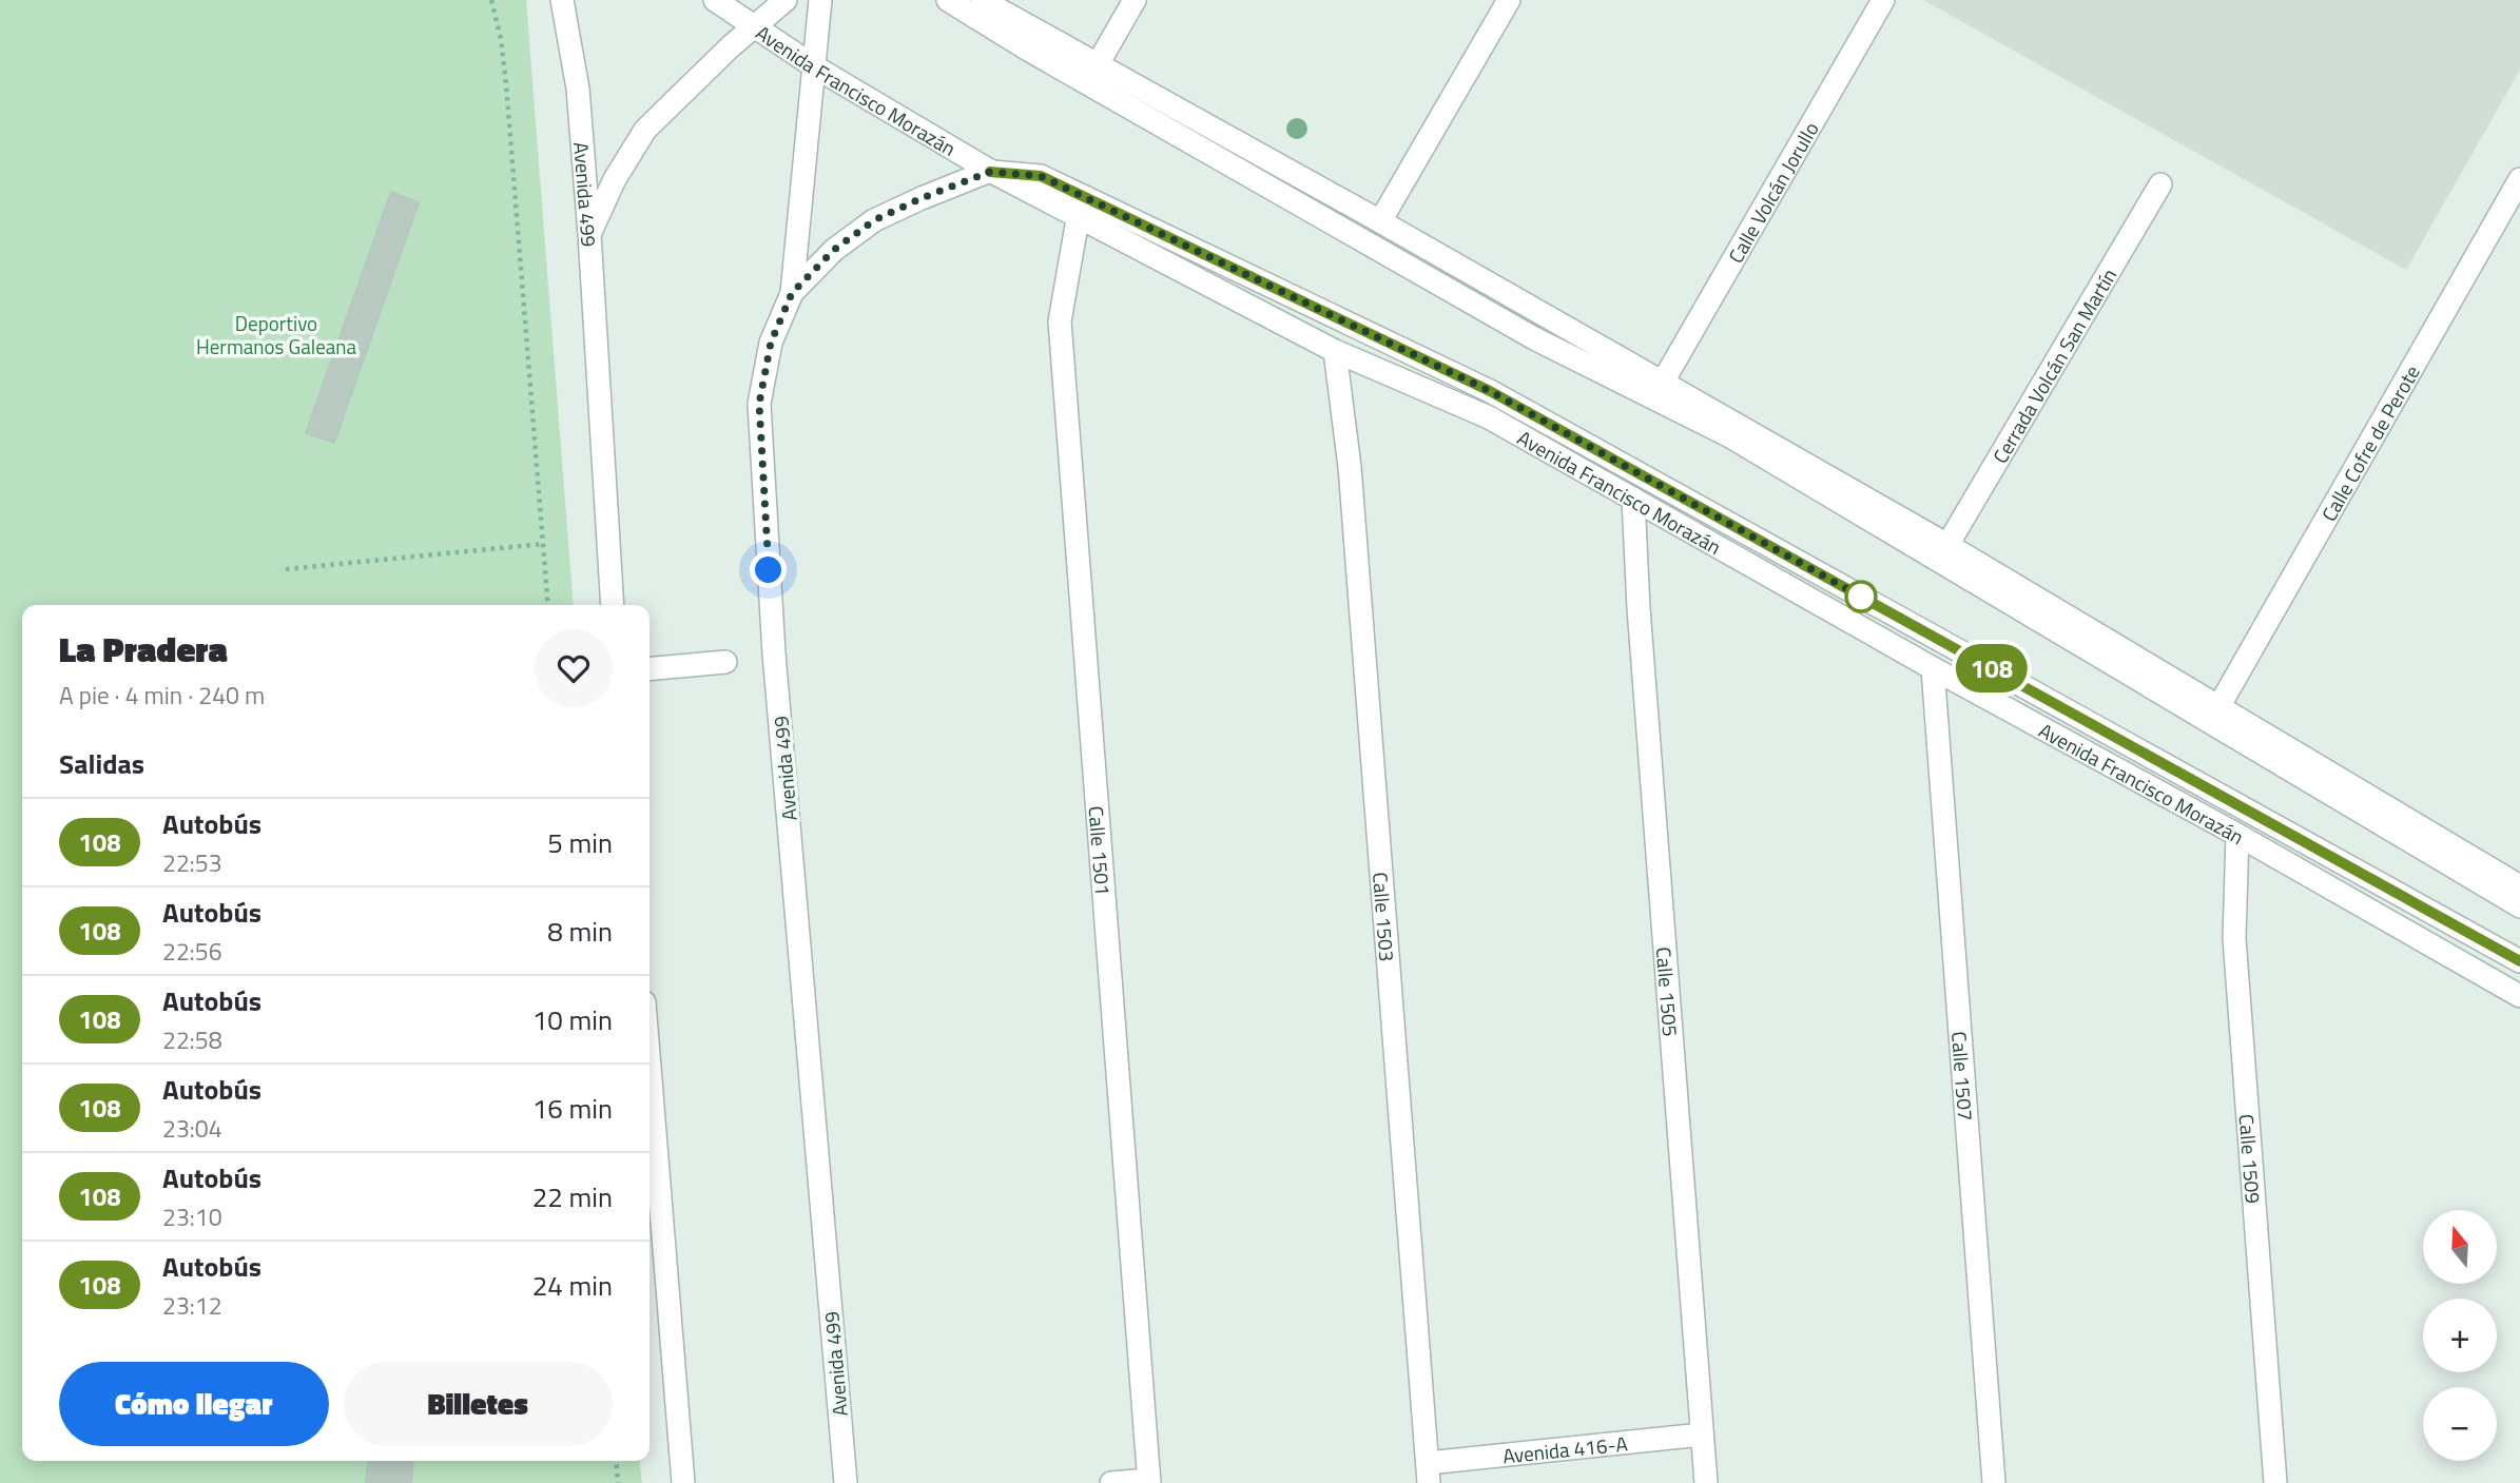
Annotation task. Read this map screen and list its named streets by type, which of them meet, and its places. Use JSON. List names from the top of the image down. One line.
{"streets":{"street":["Avenida Francisco Morazán","Calle Volcán Jorullo","Avenida 499","Cerrada Volcán San Martín","Calle Cofre de Perote","Calle 1501","Calle 1503","Calle 1505","Calle 1507","Calle 1509","Avenida 416-A"]},"crossings":[["Avenida Francisco Morazán","Avenida 499"],["Avenida Francisco Morazán","Calle 1501"],["Avenida Francisco Morazán","Calle 1503"],["Avenida Francisco Morazán","Calle 1505"],["Avenida Francisco Morazán","Calle 1507"],["Avenida Francisco Morazán","Calle 1509"],["Calle 1503","Avenida 416-A"],["Calle 1505","Avenida 416-A"]],"parks":["Deportivo Hermanos Galeana"],"lines":["bus line 108"],"north":"top","page":{"on_map":"108","heading":[["La Pradera","A pie · 4 min · 240 m"],"Salidas"],"list":[{"mark":"108","name":"Autobús","note":"22:53","value":"5 min"},{"mark":"108","name":"Autobús","note":"22:56","value":"8 min"},{"mark":"108","name":"Autobús","note":"22:58","value":"10 min"},{"mark":"108","name":"Autobús","note":"23:04","value":"16 min"},{"mark":"108","name":"Autobús","note":"23:10","value":"22 min"},{"mark":"108","name":"Autobús","note":"23:12","value":"24 min"}],"map_buttons":["+","−"],"buttons":["Cómo llegar","Billetes"]}}
